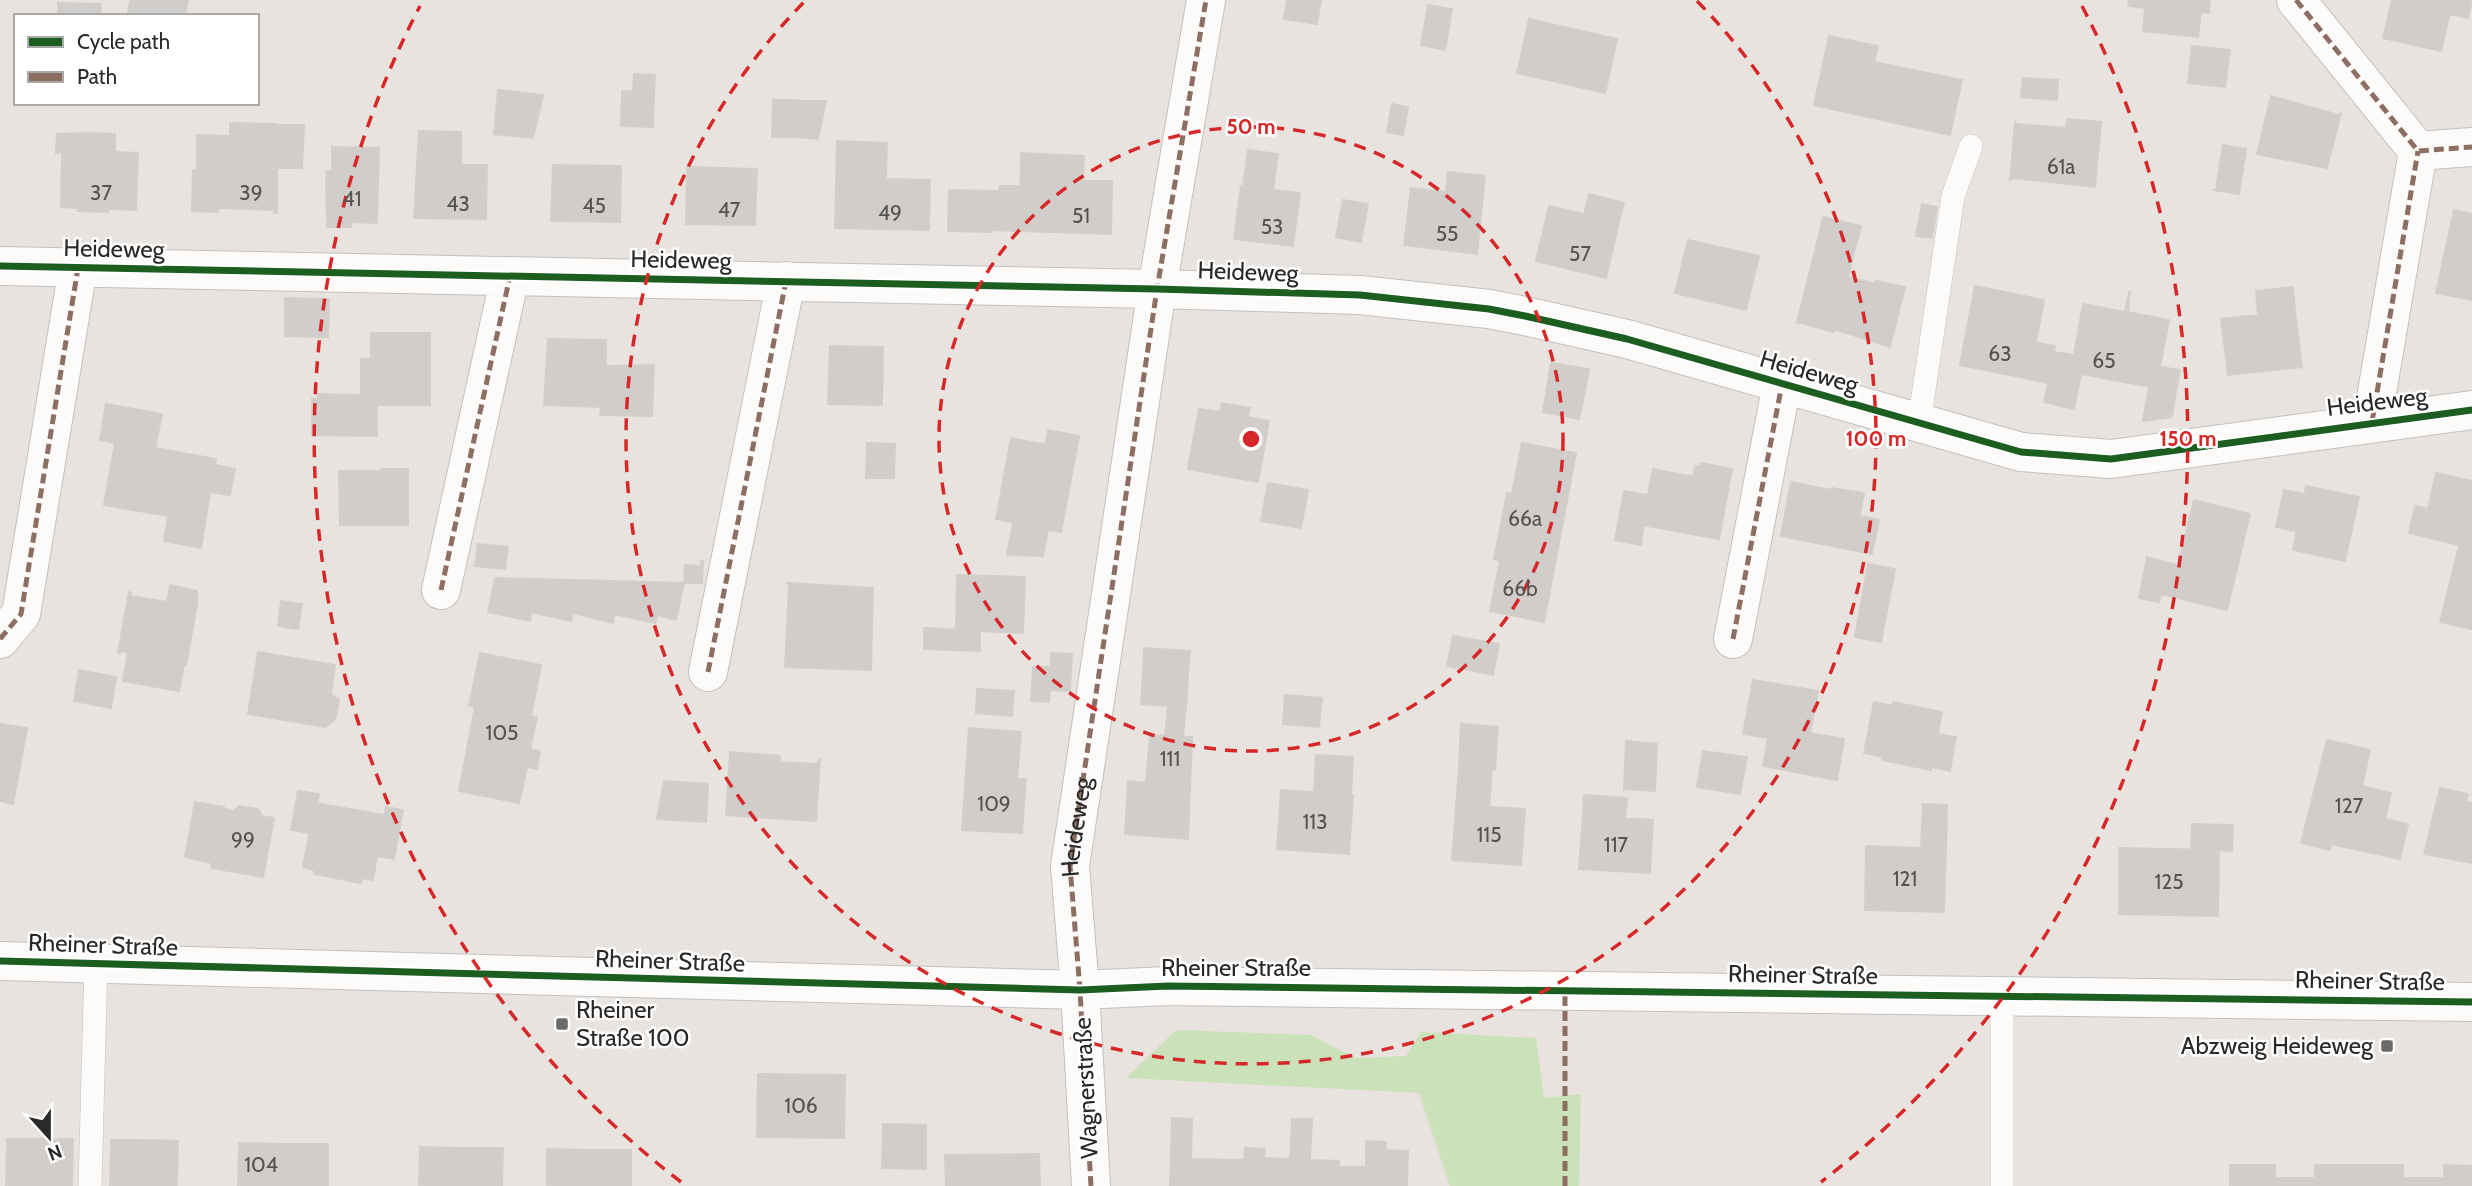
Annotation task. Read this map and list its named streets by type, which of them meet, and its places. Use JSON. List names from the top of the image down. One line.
{"streets":{"street":["Heideweg","Rheiner Straße","Wagnerstraße"]},"crossings":[["Heideweg","Rheiner Straße"],["Heideweg","Wagnerstraße"],["Rheiner Straße","Wagnerstraße"]],"places":{"transit":["Rheiner Straße 100","Abzweig Heideweg"]},"house_numbers":["61a","37","39","41","43","45","47","49","51","53","55","57","63","65","66a","66b","105","111","109","127","113","115","99","117","121","125","106","104"],"legend":["Cycle path","Path"],"north":"bottom","rings":["50 m","100 m","150 m"]}
